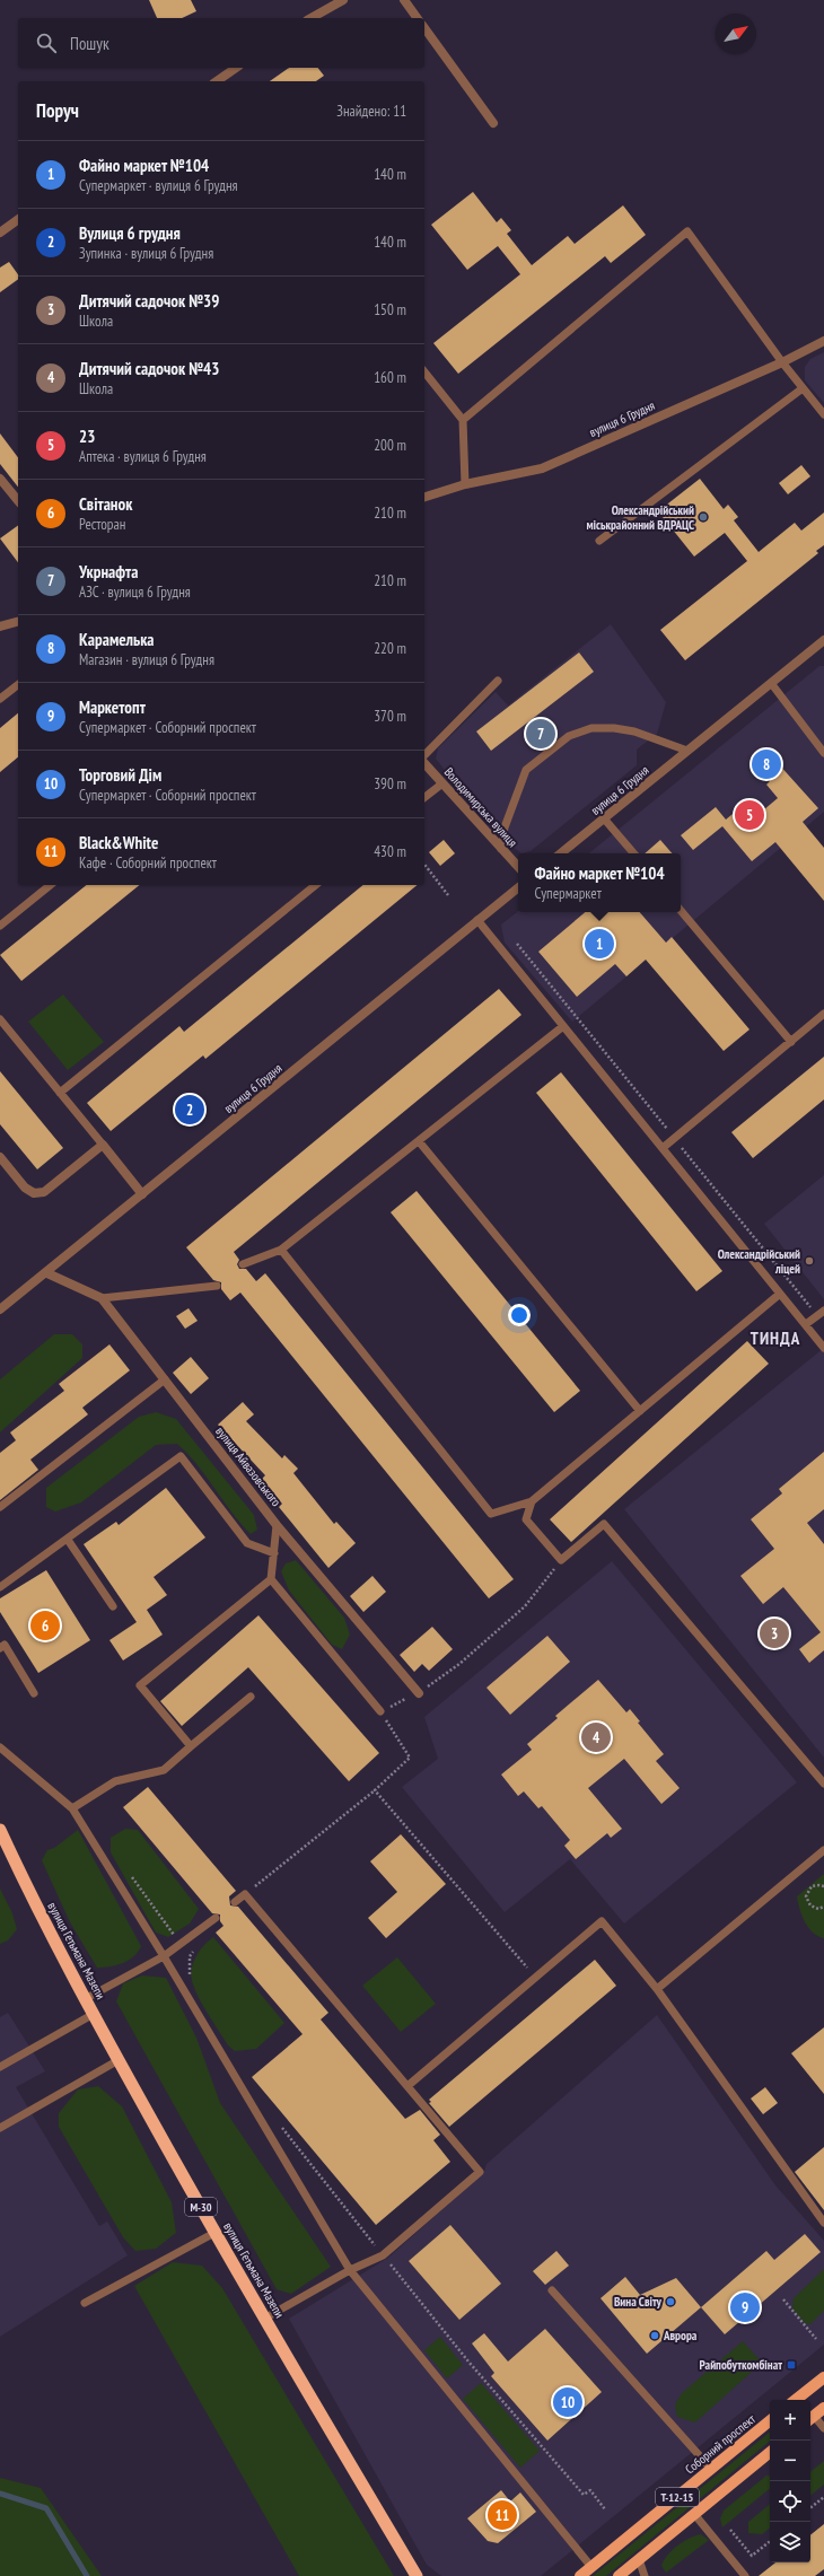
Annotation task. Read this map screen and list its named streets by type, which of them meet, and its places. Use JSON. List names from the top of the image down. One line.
{"streets":{"highway":["вулиця Гетьмана Мазепи","М-30"],"main road":["Соборний проспект","Т-12-15"],"street":["вулиця 6 Грудня","Володимирська вулиця","вулиця Айвазовського"]},"crossings":[["вулиця 6 Грудня","вулиця Айвазовського"]],"districts":["ТИНДА"],"places":{"other":["Олександрійський міськрайонний ВДРАЦС","Олександрійський ліцей","Вина Світу","Аврора"],"transit":["Райпобуткомбінат"]},"north":"top right","page":{"search":"Пошук","heading":["Поруч","Знайдено: 11"],"list":[{"mark":"1","name":"Файно маркет №104","note":"Супермаркет · вулиця 6 Грудня","value":"140 m"},{"mark":"2","name":"Вулиця 6 грудня","note":"Зупинка · вулиця 6 Грудня","value":"140 m"},{"mark":"3","name":"Дитячий садочок №39","note":"Школа","value":"150 m"},{"mark":"4","name":"Дитячий садочок №43","note":"Школа","value":"160 m"},{"mark":"5","name":"23","note":"Аптека · вулиця 6 Грудня","value":"200 m"},{"mark":"6","name":"Світанок","note":"Ресторан","value":"210 m"},{"mark":"7","name":"Укрнафта","note":"АЗС · вулиця 6 Грудня","value":"210 m"},{"mark":"8","name":"Карамелька","note":"Магазин · вулиця 6 Грудня","value":"220 m"},{"mark":"9","name":"Маркетопт","note":"Супермаркет · Соборний проспект","value":"370 m"},{"mark":"10","name":"Торговий Дім","note":"Супермаркет · Соборний проспект","value":"390 m"},{"mark":"11","name":"Black&White","note":"Кафе · Соборний проспект","value":"430 m"}],"pins":["7","8","5","1","2","6","3","4","9","10","11"],"popup":["Файно маркет №104","Супермаркет"],"map_buttons":["+","−"]}}
